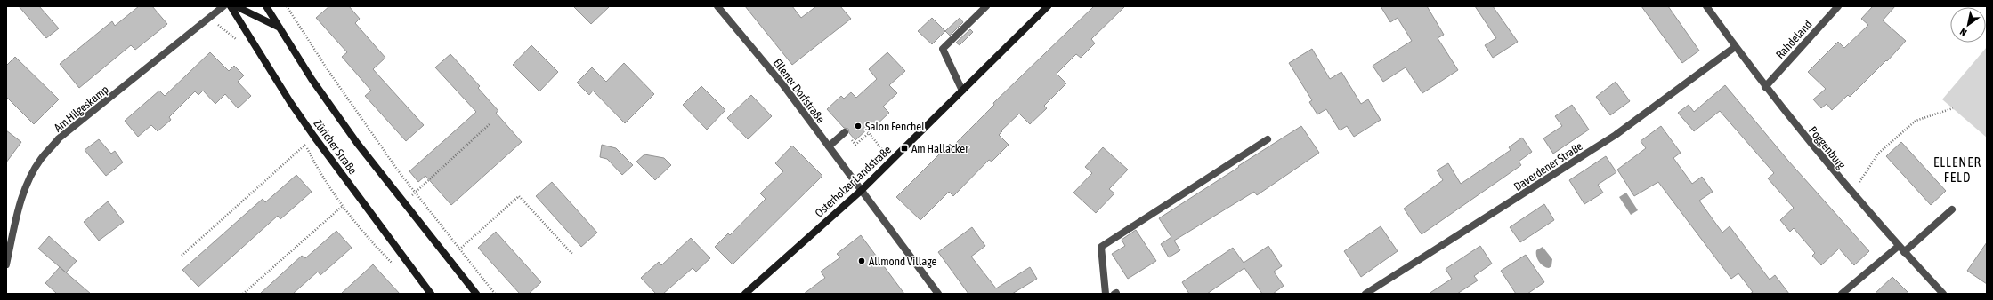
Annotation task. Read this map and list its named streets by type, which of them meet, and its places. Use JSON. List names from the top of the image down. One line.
{"streets":{"main road":["Züricher Straße","Osterholzer Landstraße"],"street":["Rahdeland","Ellener Dorfstraße","Am Hilgeskamp","Poggenburg","Daverdener Straße"]},"crossings":[["Rahdeland","Poggenburg"],["Ellener Dorfstraße","Osterholzer Landstraße"],["Poggenburg","Daverdener Straße"]],"districts":["ELLENER FELD"],"places":{"other":["Salon Fenchel","Allmond Village"],"transit":["Am Hallacker"]},"north":"bottom left"}
